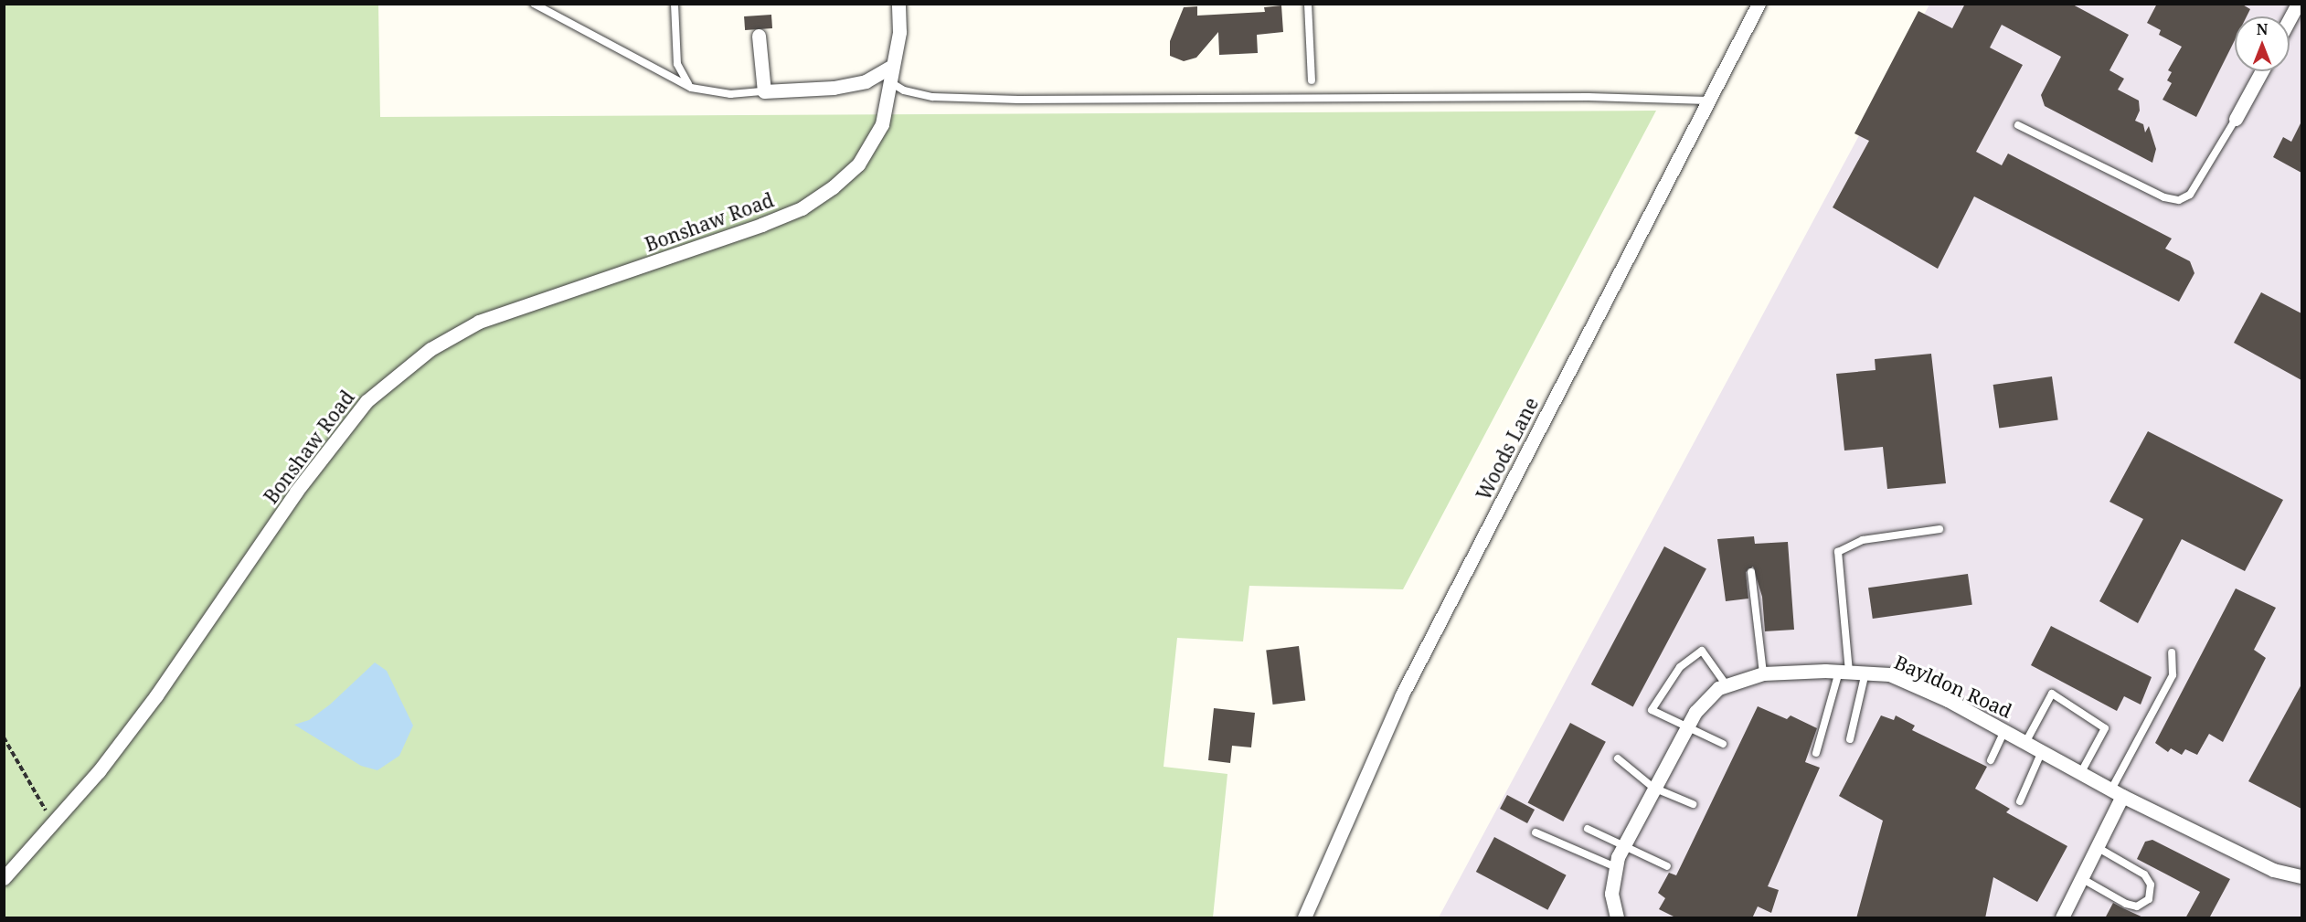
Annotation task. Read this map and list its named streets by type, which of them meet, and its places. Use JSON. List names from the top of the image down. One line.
{"streets":{"street":["Bonshaw Road","Woods Lane","Bayldon Road"]},"north":"top"}
